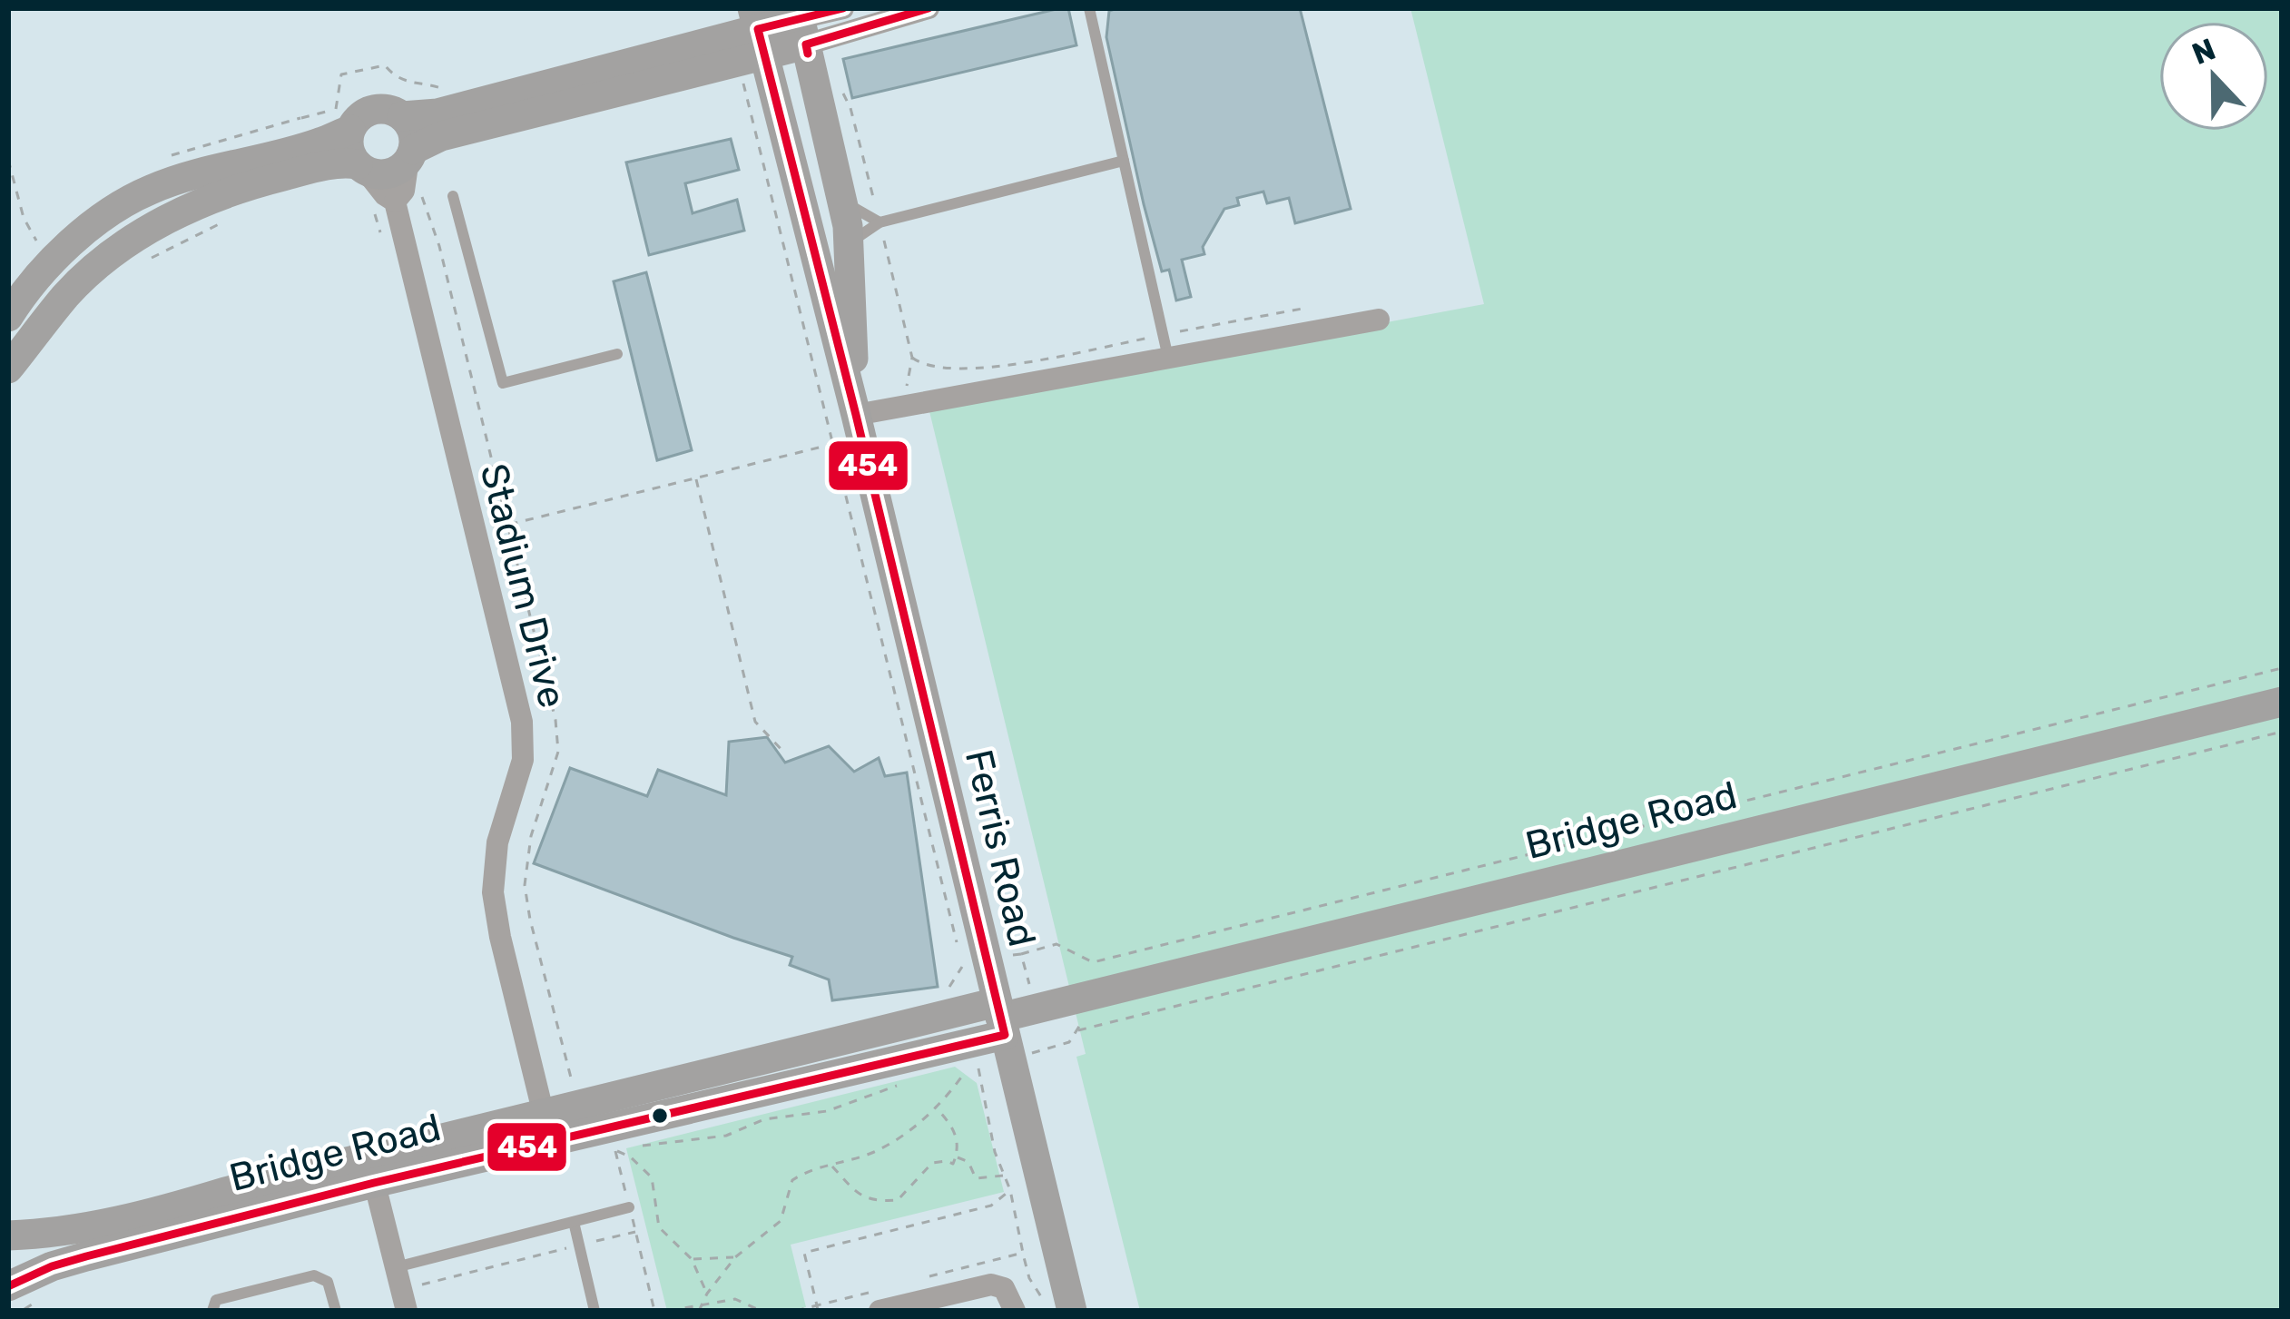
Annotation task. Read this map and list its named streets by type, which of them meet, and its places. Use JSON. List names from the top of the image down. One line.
{"streets":{"street":["Stadium Drive","Bridge Road","Ferris Road"]},"crossings":[["Stadium Drive","Bridge Road"],["Bridge Road","Ferris Road"]],"lines":["transit line 454"],"north":"top"}
